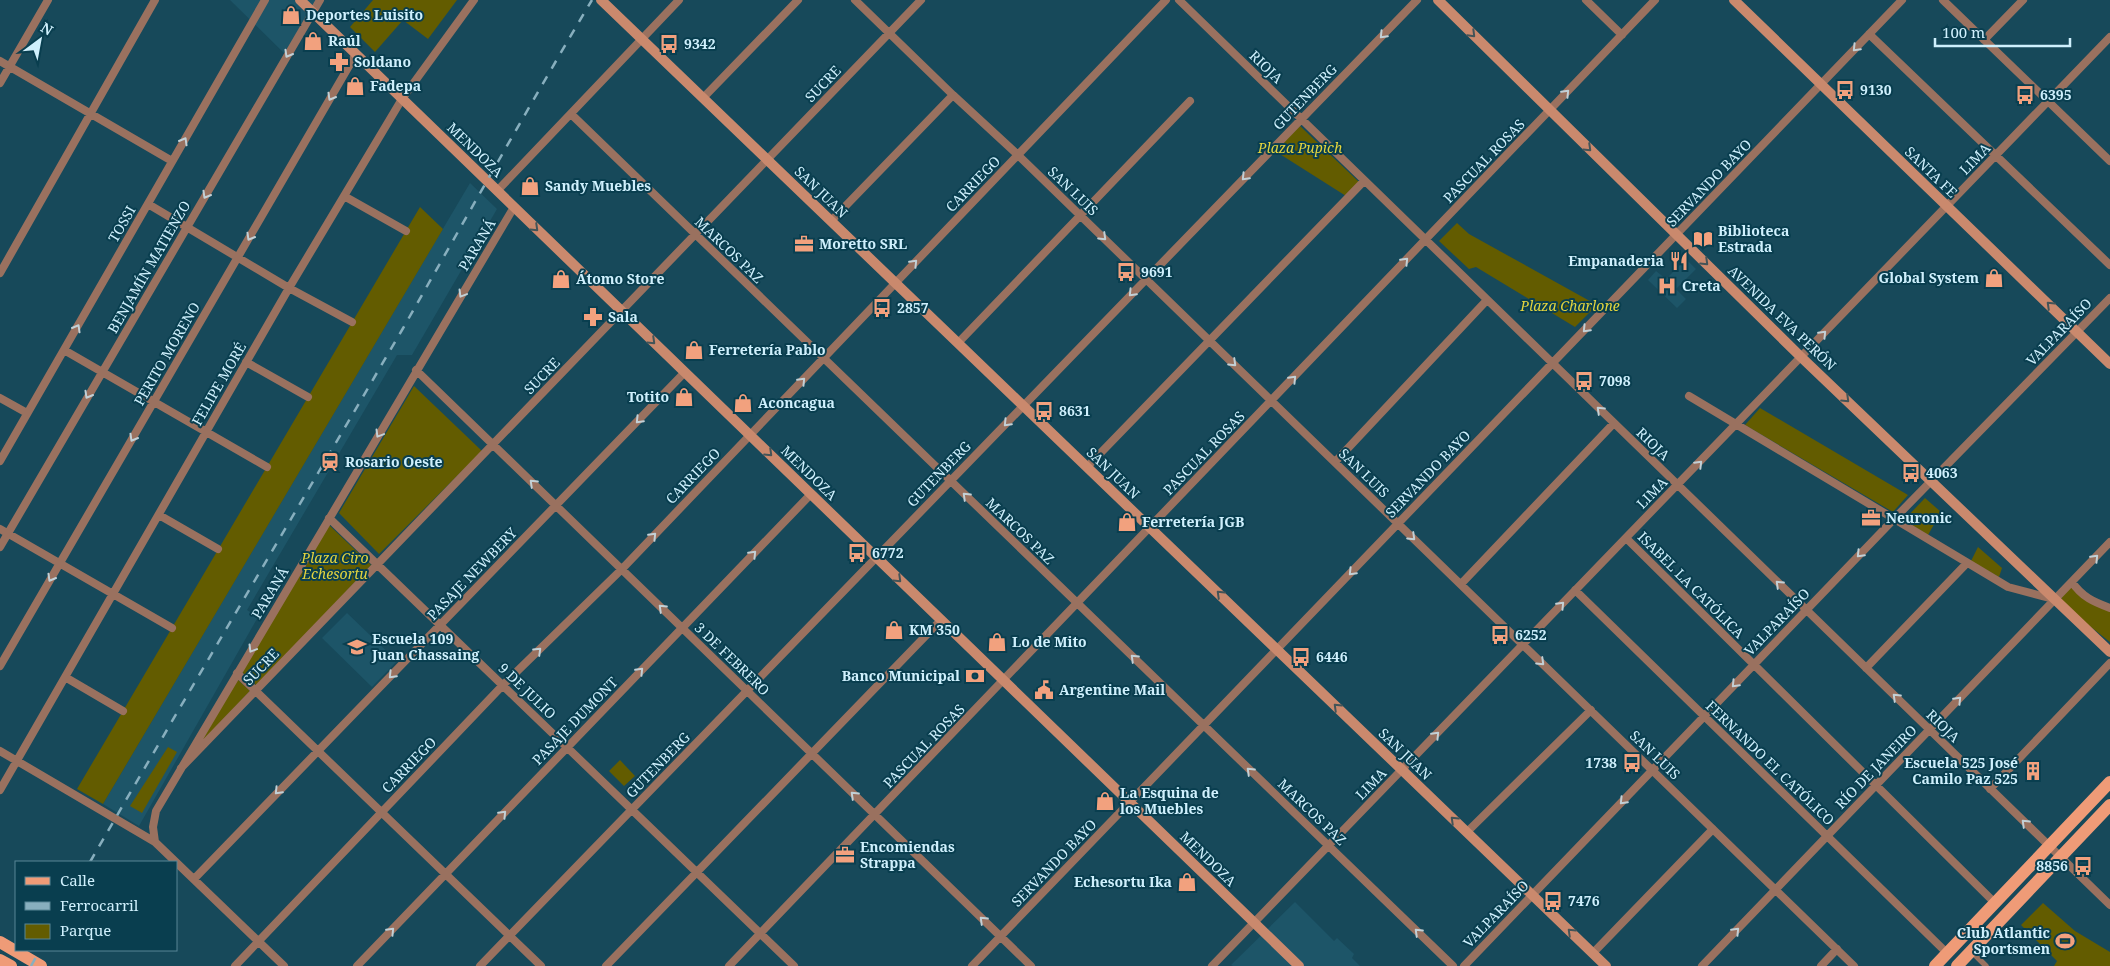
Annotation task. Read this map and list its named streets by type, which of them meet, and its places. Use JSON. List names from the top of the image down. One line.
{"streets":{"main road":["MENDOZA","SANTA FE","SAN JUAN","AVENIDA EVA PERÓN"],"street":["RIOJA","SUCRE","GUTENBERG","LIMA","PASCUAL ROSAS","SERVANDO BAYO","CARRIEGO","SAN LUIS","TOSSI","PARANÁ","MARCOS PAZ","BENJAMÍN MATIENZO","VALPARAÍSO","PERITO MORENO","FELIPE MORÉ","PASAJE NEWBERY","ISABEL LA CATÓLICA","3 DE FEBRERO","9 DE JULIO","PASAJE DUMONT","FERNANDO EL CATÓLICO","RÍO DE JANEIRO"]},"crossings":[["RIOJA","GUTENBERG"],["RIOJA","LIMA"],["RIOJA","PASCUAL ROSAS"],["RIOJA","SERVANDO BAYO"],["RIOJA","VALPARAÍSO"],["RIOJA","RÍO DE JANEIRO"],["SUCRE","MENDOZA"],["SUCRE","SAN LUIS"],["SUCRE","SAN JUAN"],["SUCRE","PARANÁ"],["SUCRE","MARCOS PAZ"],["SUCRE","3 DE FEBRERO"],["SUCRE","9 DE JULIO"],["GUTENBERG","MENDOZA"],["GUTENBERG","SAN LUIS"],["GUTENBERG","SAN JUAN"],["GUTENBERG","MARCOS PAZ"],["GUTENBERG","3 DE FEBRERO"],["GUTENBERG","9 DE JULIO"],["MENDOZA","LIMA"],["MENDOZA","PASCUAL ROSAS"],["MENDOZA","SERVANDO BAYO"],["MENDOZA","CARRIEGO"],["MENDOZA","PARANÁ"],["MENDOZA","BENJAMÍN MATIENZO"],["MENDOZA","PERITO MORENO"],["MENDOZA","FELIPE MORÉ"],["MENDOZA","PASAJE NEWBERY"],["MENDOZA","PASAJE DUMONT"],["LIMA","SANTA FE"],["LIMA","SAN LUIS"],["LIMA","SAN JUAN"],["LIMA","MARCOS PAZ"],["LIMA","AVENIDA EVA PERÓN"],["LIMA","ISABEL LA CATÓLICA"],["LIMA","FERNANDO EL CATÓLICO"],["PASCUAL ROSAS","SAN LUIS"],["PASCUAL ROSAS","SAN JUAN"],["PASCUAL ROSAS","MARCOS PAZ"],["PASCUAL ROSAS","AVENIDA EVA PERÓN"],["PASCUAL ROSAS","3 DE FEBRERO"],["PASCUAL ROSAS","9 DE JULIO"],["SANTA FE","SERVANDO BAYO"],["SANTA FE","VALPARAÍSO"],["SERVANDO BAYO","SAN LUIS"],["SERVANDO BAYO","SAN JUAN"],["SERVANDO BAYO","MARCOS PAZ"],["SERVANDO BAYO","AVENIDA EVA PERÓN"],["SERVANDO BAYO","3 DE FEBRERO"],["CARRIEGO","SAN LUIS"],["CARRIEGO","SAN JUAN"],["CARRIEGO","MARCOS PAZ"],["CARRIEGO","3 DE FEBRERO"],["CARRIEGO","9 DE JULIO"],["SAN LUIS","VALPARAÍSO"],["SAN LUIS","RÍO DE JANEIRO"],["SAN JUAN","VALPARAÍSO"],["PARANÁ","3 DE FEBRERO"],["PARANÁ","9 DE JULIO"],["AVENIDA EVA PERÓN","VALPARAÍSO"],["AVENIDA EVA PERÓN","RÍO DE JANEIRO"],["VALPARAÍSO","ISABEL LA CATÓLICA"],["VALPARAÍSO","FERNANDO EL CATÓLICO"],["PASAJE NEWBERY","3 DE FEBRERO"],["PASAJE NEWBERY","9 DE JULIO"],["ISABEL LA CATÓLICA","RÍO DE JANEIRO"],["3 DE FEBRERO","PASAJE DUMONT"],["9 DE JULIO","PASAJE DUMONT"],["FERNANDO EL CATÓLICO","RÍO DE JANEIRO"]],"one_way":["GUTENBERG","LIMA","CARRIEGO","SAN JUAN","TOSSI","PARANÁ","MARCOS PAZ","BENJAMÍN MATIENZO","AVENIDA EVA PERÓN","VALPARAÍSO","PERITO MORENO","PASAJE NEWBERY","3 DE FEBRERO","PASAJE DUMONT","RÍO DE JANEIRO"],"parks":["Plaza Pupich","Plaza Charlone","Plaza Ciro Echesortu"],"places":{"shop":["Deportes Luisito","Raúl","Fadepa","Sandy Muebles","Global System","Átomo Store","Ferretería Pablo","Totito","Aconcagua","Ferretería JGB","KM 350","Lo de Mito","La Esquina de los Muebles","Echesortu Ika"],"bus stop":["9342","9130","6395","9691","2857","7098","8631","4063","6772","6252","6446","1738","8856","7476"],"pharmacy":["Soldano","Sala"],"library":["Biblioteca Estrada"],"office":["Moretto SRL","Neuronic","Encomiendas Strappa"],"restaurant":["Empanaderia"],"hospital":["Creta"],"station":["Rosario Oeste"],"school or university":["Escuela 109 Juan Chassaing"],"bank":["Banco Municipal"],"public building":["Argentine Mail"],"building":["Escuela 525 José Camilo Paz 525"],"sports":["Club Atlantic Sportsmen"]},"legend":["Calle","Ferrocarril","Parque"],"scale_bar":"100 m","north":"top right"}
